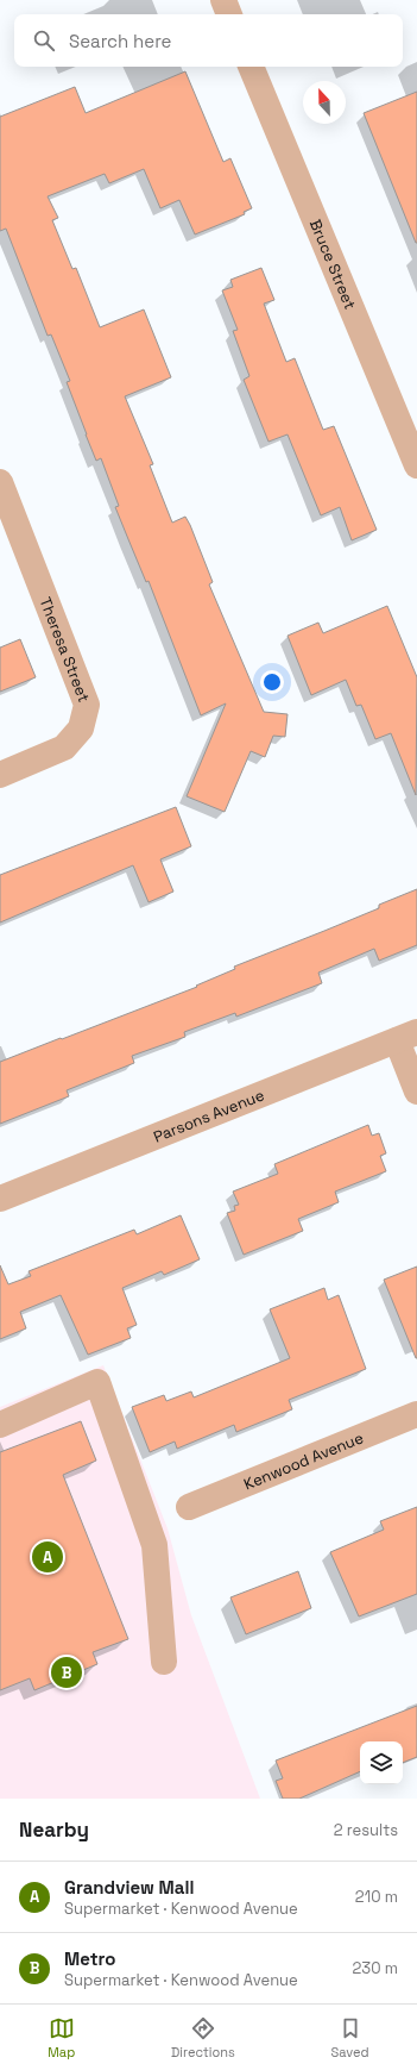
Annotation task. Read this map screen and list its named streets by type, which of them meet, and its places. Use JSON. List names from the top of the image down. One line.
{"streets":{"street":["Bruce Street","Theresa Street","Parsons Avenue","Kenwood Avenue"]},"north":"top","page":{"search":"Search here","pins":["A","B"],"heading":["Nearby","2 results"],"list":[{"mark":"A","name":"Grandview Mall","note":"Supermarket · Kenwood Avenue","value":"210 m"},{"mark":"B","name":"Metro","note":"Supermarket · Kenwood Avenue","value":"230 m"}],"nav":["Map","Directions","Saved"]}}
